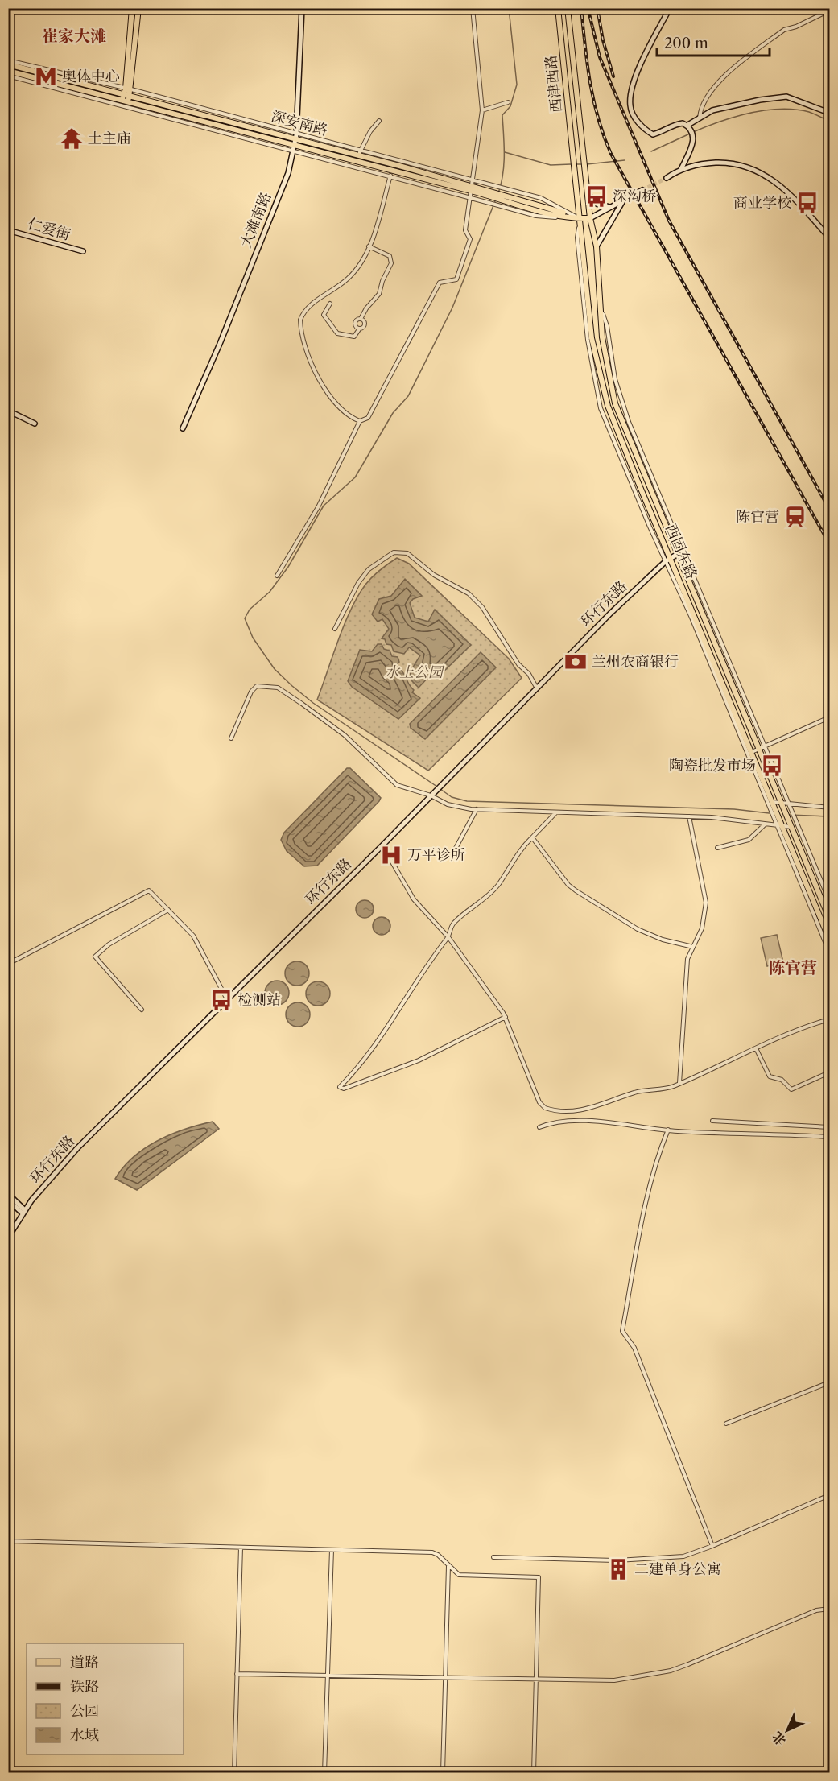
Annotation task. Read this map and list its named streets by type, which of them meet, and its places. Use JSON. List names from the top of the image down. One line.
{"streets":{"main road":["西津西路","深安南路","西固东路"],"street":["大滩南路","仁爱街","环行东路"]},"crossings":[["西津西路","西固东路"],["深安南路","大滩南路"],["深安南路","西固东路"],["西固东路","环行东路"]],"districts":["崔家大滩","陈官营"],"parks":["水上公园"],"places":{"metro station":["奥体中心"],"temple":["土主庙"],"bus stop":["深沟桥","商业学校","陶瓷批发市场","检测站"],"station":["陈官营"],"bank":["兰州农商银行"],"hospital":["万平诊所"],"building":["二建单身公寓"]},"legend":["道路","铁路","公园","水域"],"scale_bar":"200 m","north":"bottom left"}
